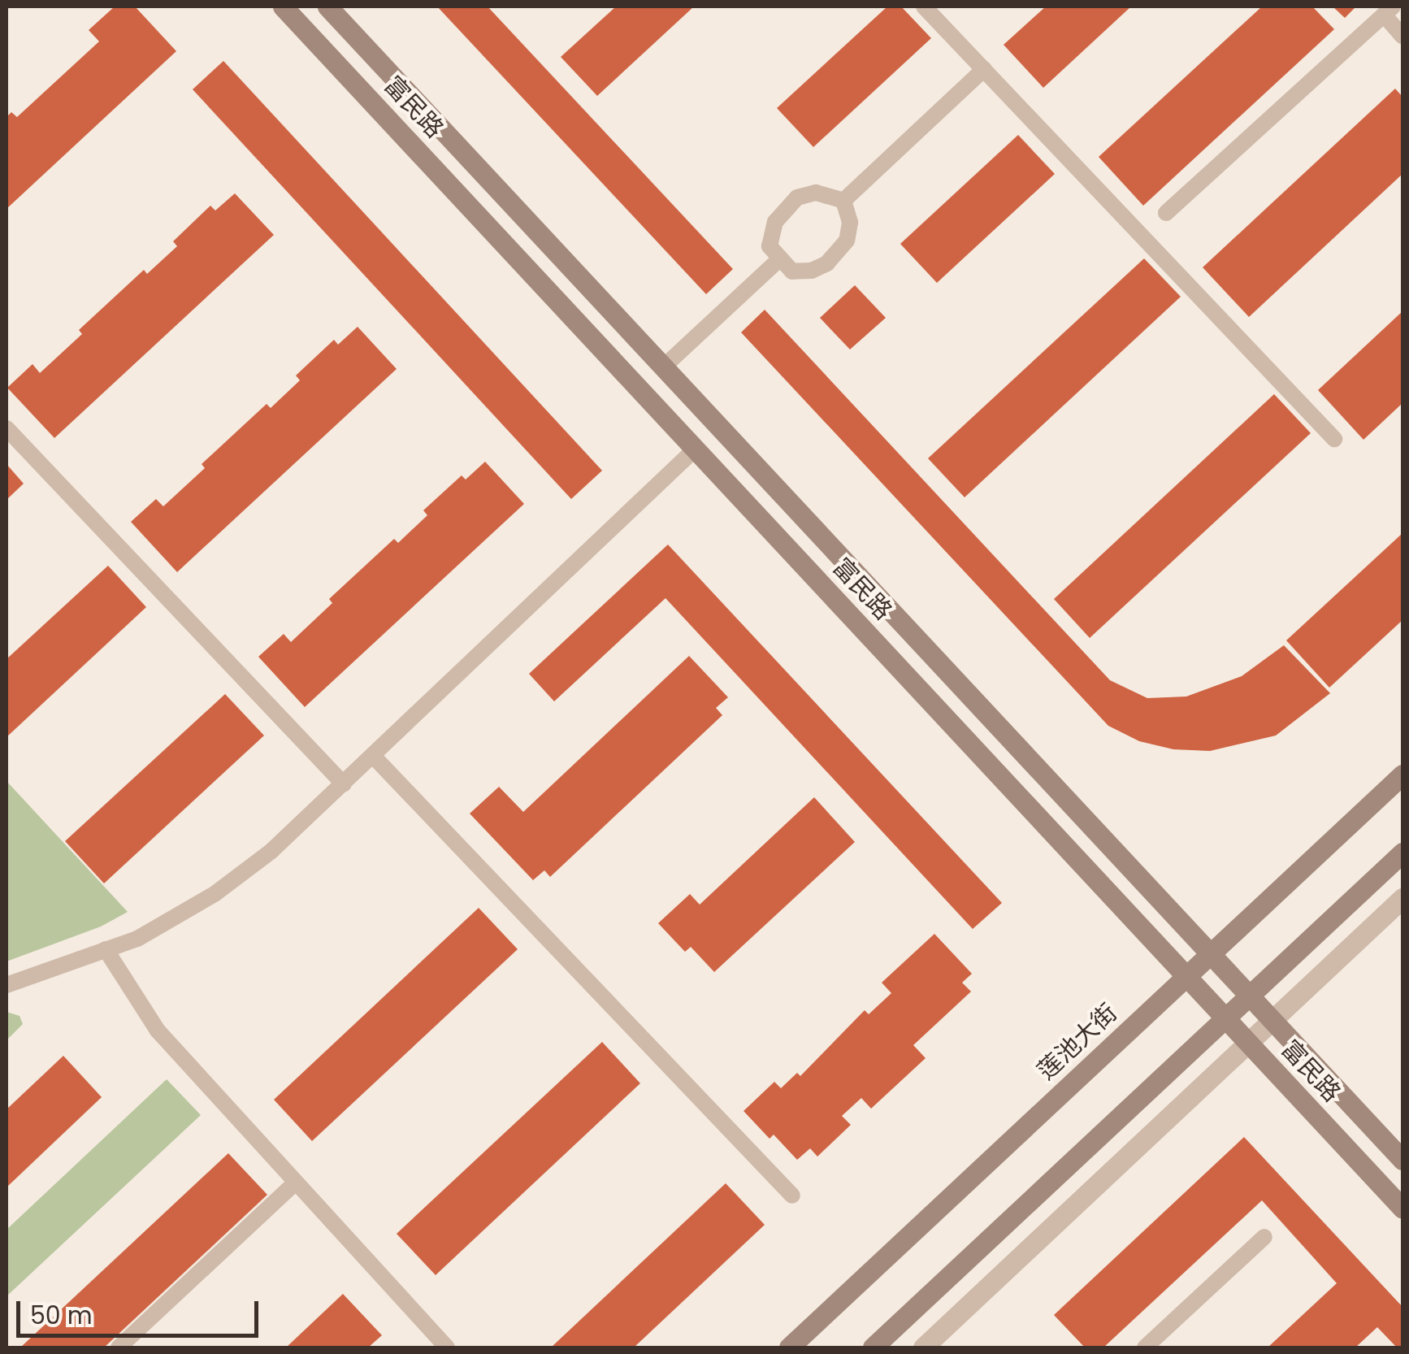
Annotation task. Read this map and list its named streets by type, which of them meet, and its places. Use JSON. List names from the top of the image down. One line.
{"streets":{"street":["富民路","莲池大街"]},"crossings":[["富民路","莲池大街"]],"scale_bar":"50 m"}
